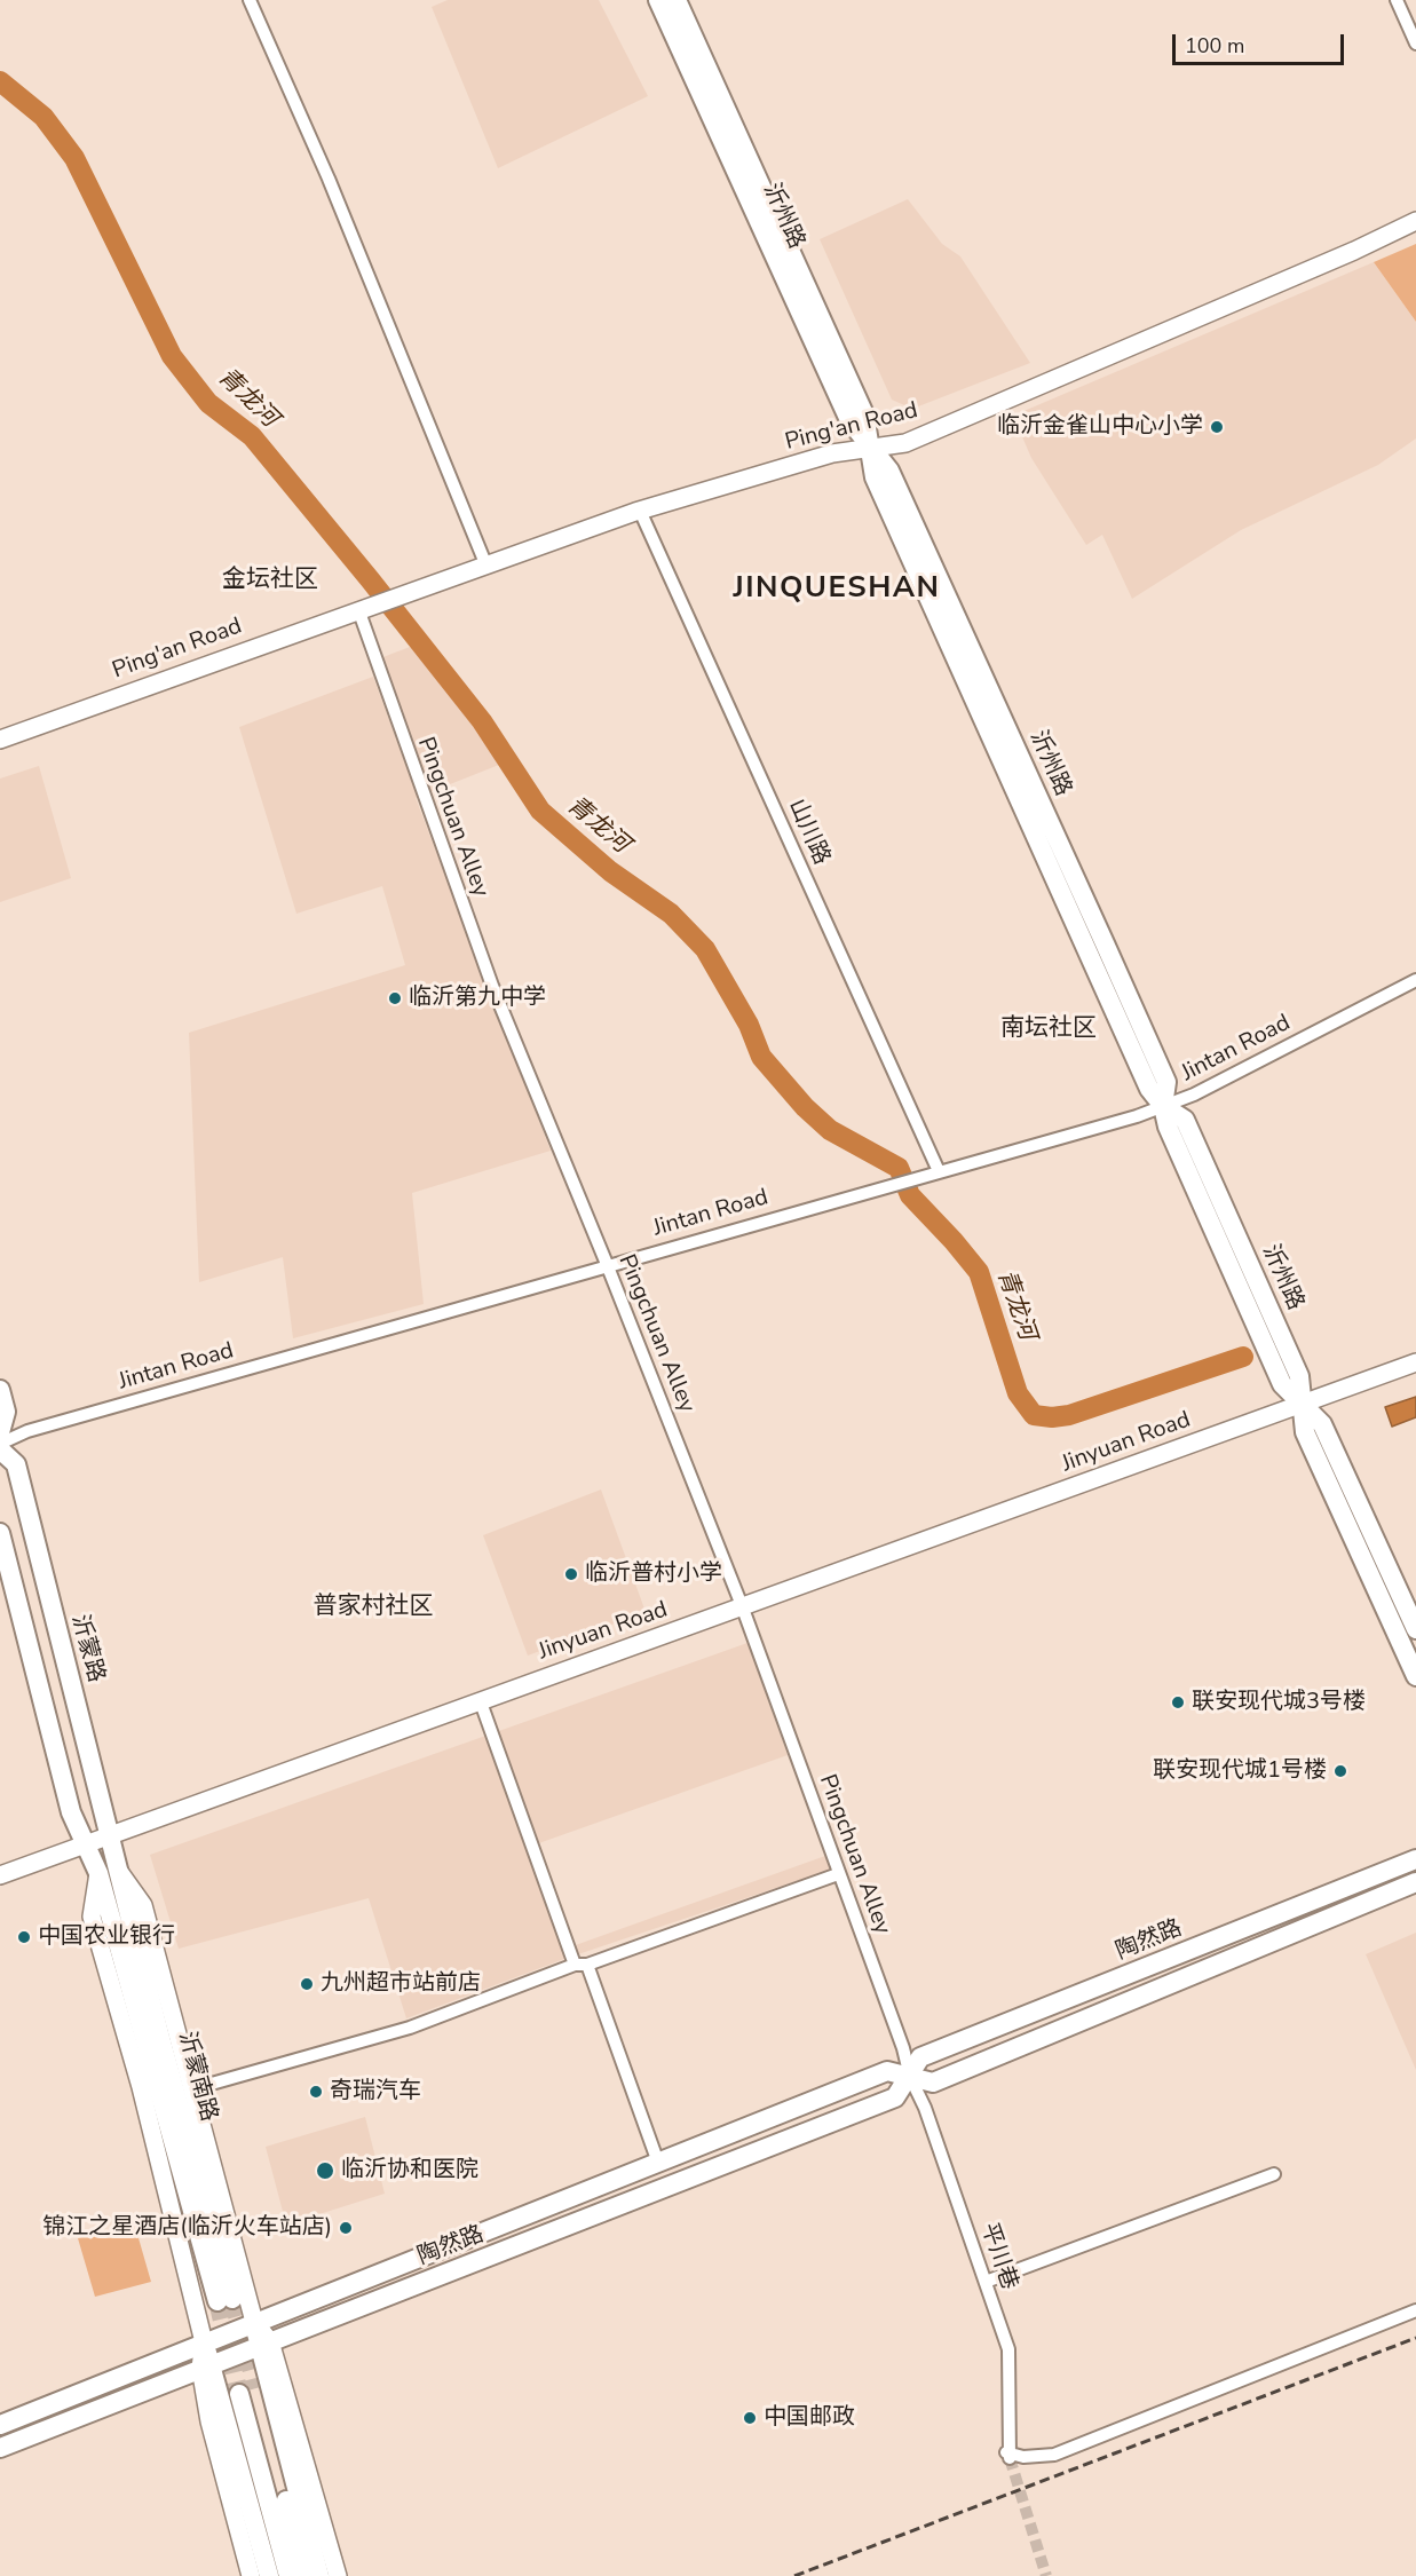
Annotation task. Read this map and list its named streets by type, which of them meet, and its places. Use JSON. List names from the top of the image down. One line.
{"streets":{"main road":["沂州路","沂蒙路","陶然路","沂蒙南路"],"street":["Ping'an Road","Pingchuan Alley","山川路","Jintan Road","Jinyuan Road","平川巷"]},"crossings":[["沂州路","Ping'an Road"],["沂州路","Jintan Road"],["沂州路","Jinyuan Road"],["Ping'an Road","Pingchuan Alley"],["Ping'an Road","山川路"],["Pingchuan Alley","Jintan Road"],["Pingchuan Alley","Jinyuan Road"],["Pingchuan Alley","陶然路"],["Pingchuan Alley","平川巷"],["山川路","Jintan Road"],["Jinyuan Road","沂蒙路"],["沂蒙路","沂蒙南路"],["陶然路","平川巷"]],"districts":["金坛社区","JINQUESHAN","南坛社区","普家村社区"],"water":["青龙河"],"places":["临沂金雀山中心小学","临沂第九中学","临沂普村小学","联安现代城3号楼","联安现代城1号楼","中国农业银行","九州超市站前店","奇瑞汽车","临沂协和医院","锦江之星酒店(临沂火车站店)","中国邮政"],"scale_bar":"100 m"}
